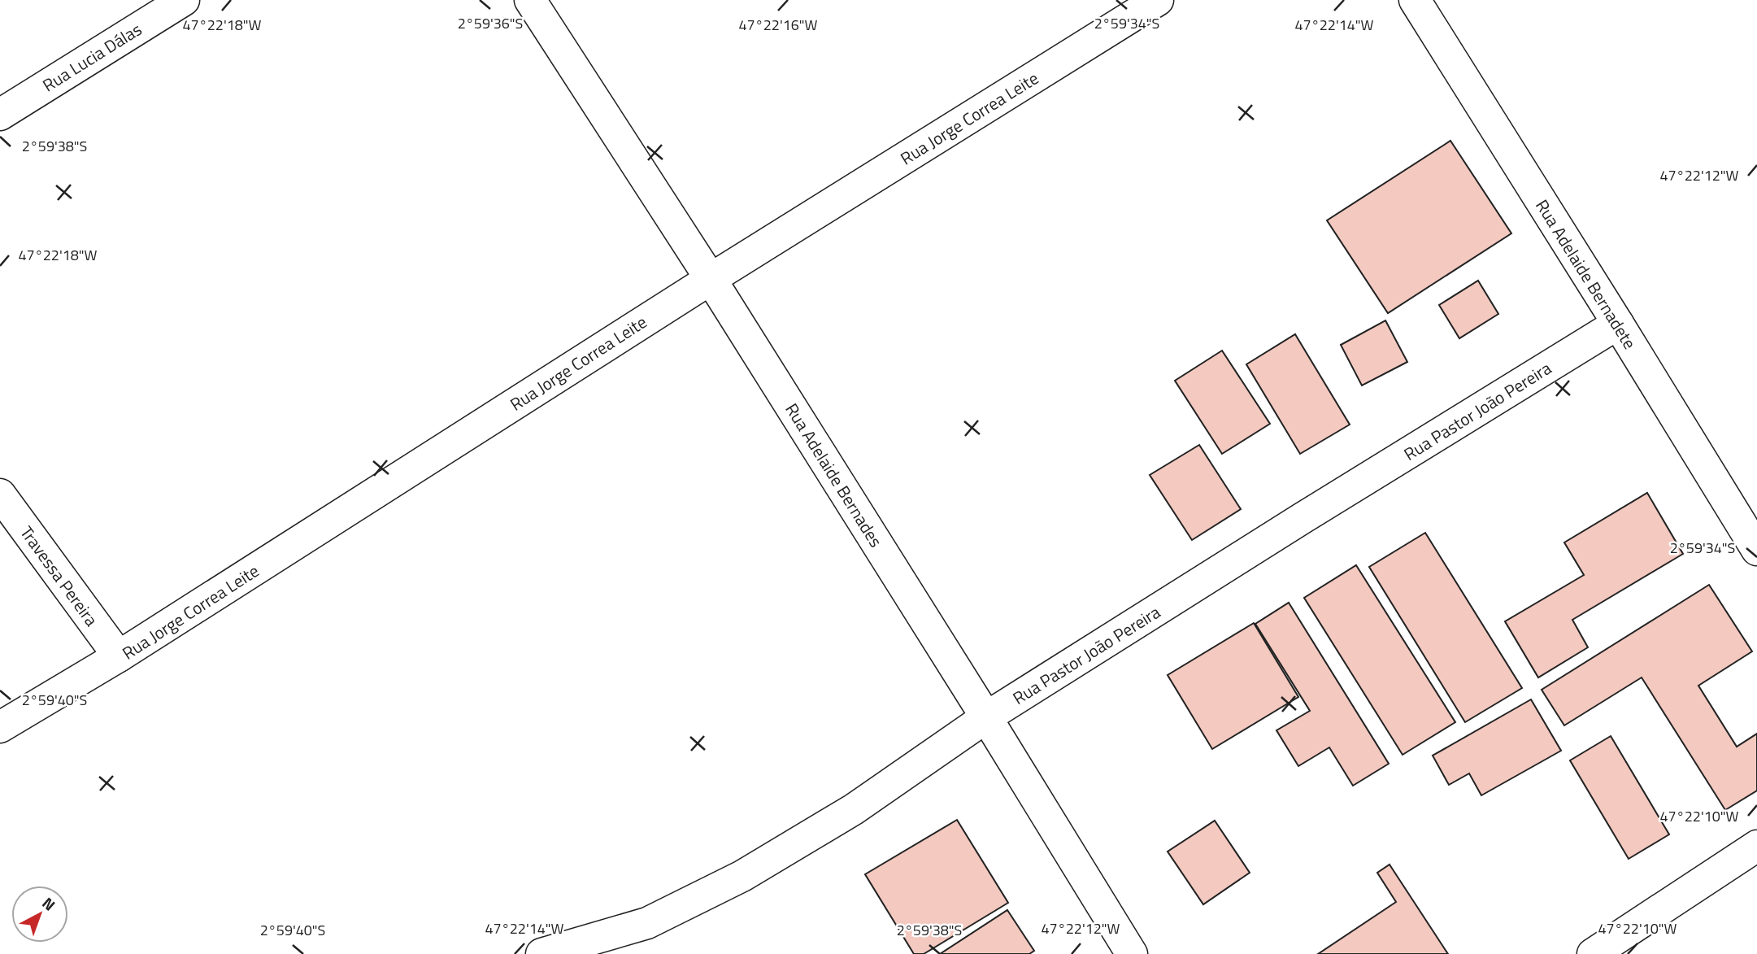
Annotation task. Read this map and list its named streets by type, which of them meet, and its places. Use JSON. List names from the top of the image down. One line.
{"streets":{"street":["Rua Lucia Dálas","Rua Jorge Correa Leite","Rua Adelaide Bernadete","Rua Pastor João Pereira","Rua Adelaide Bernades","Travessa Pereira"]},"crossings":[["Rua Jorge Correa Leite","Rua Adelaide Bernades"],["Rua Jorge Correa Leite","Travessa Pereira"],["Rua Adelaide Bernadete","Rua Pastor João Pereira"],["Rua Pastor João Pereira","Rua Adelaide Bernades"]],"north":"top right","coordinates":["2°59'36\"S","2°59'34\"S","47°22'18\"W","47°22'16\"W","47°22'14\"W","2°59'38\"S","47°22'12\"W","2°59'40\"S","47°22'10\"W"]}
